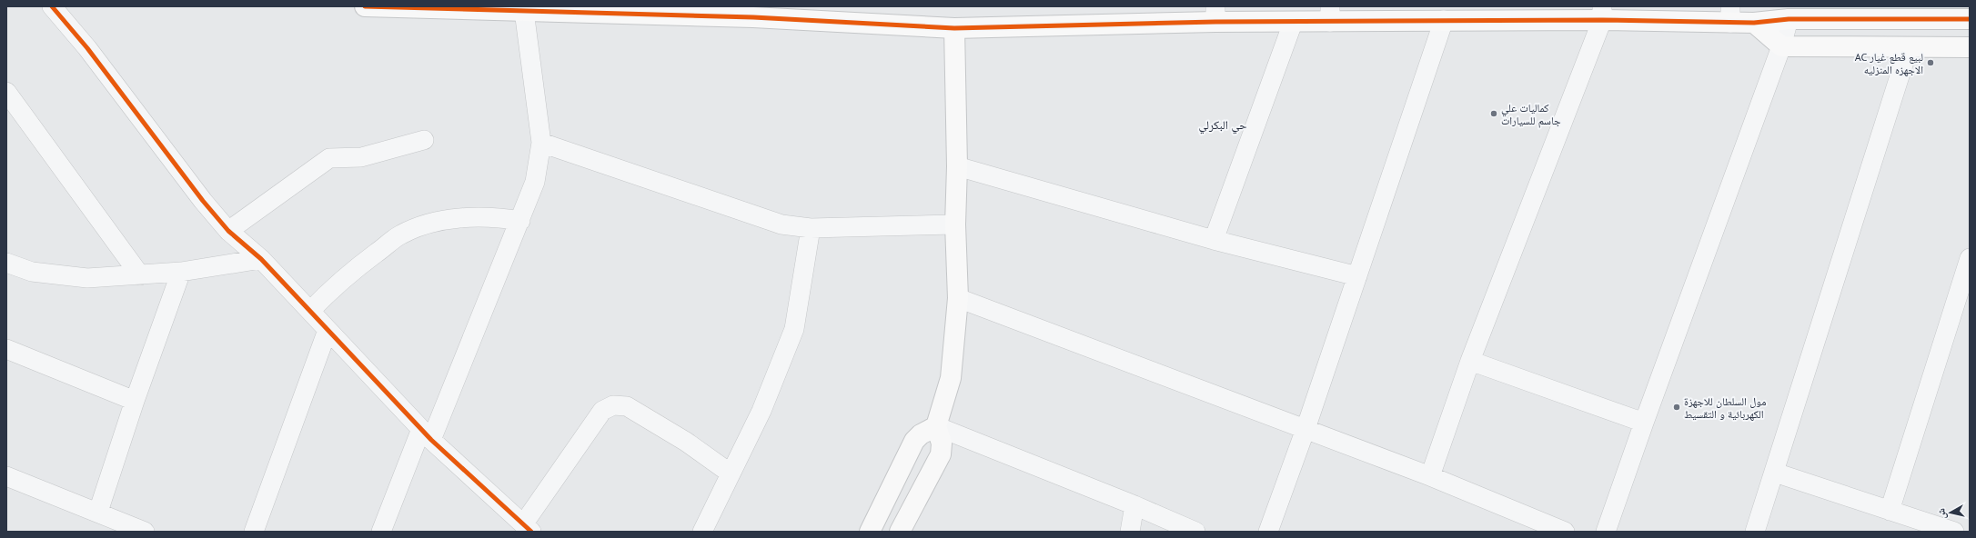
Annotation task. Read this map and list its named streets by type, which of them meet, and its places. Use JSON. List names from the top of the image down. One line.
{"districts":["حي البكرلي"],"places":["AC لبيع قطع غيار الاجهزه المنزليه","كماليات علي جاسم للسيارات","مول السلطان للاجهزة الكهربائية و التقسيط"],"north":"left"}
